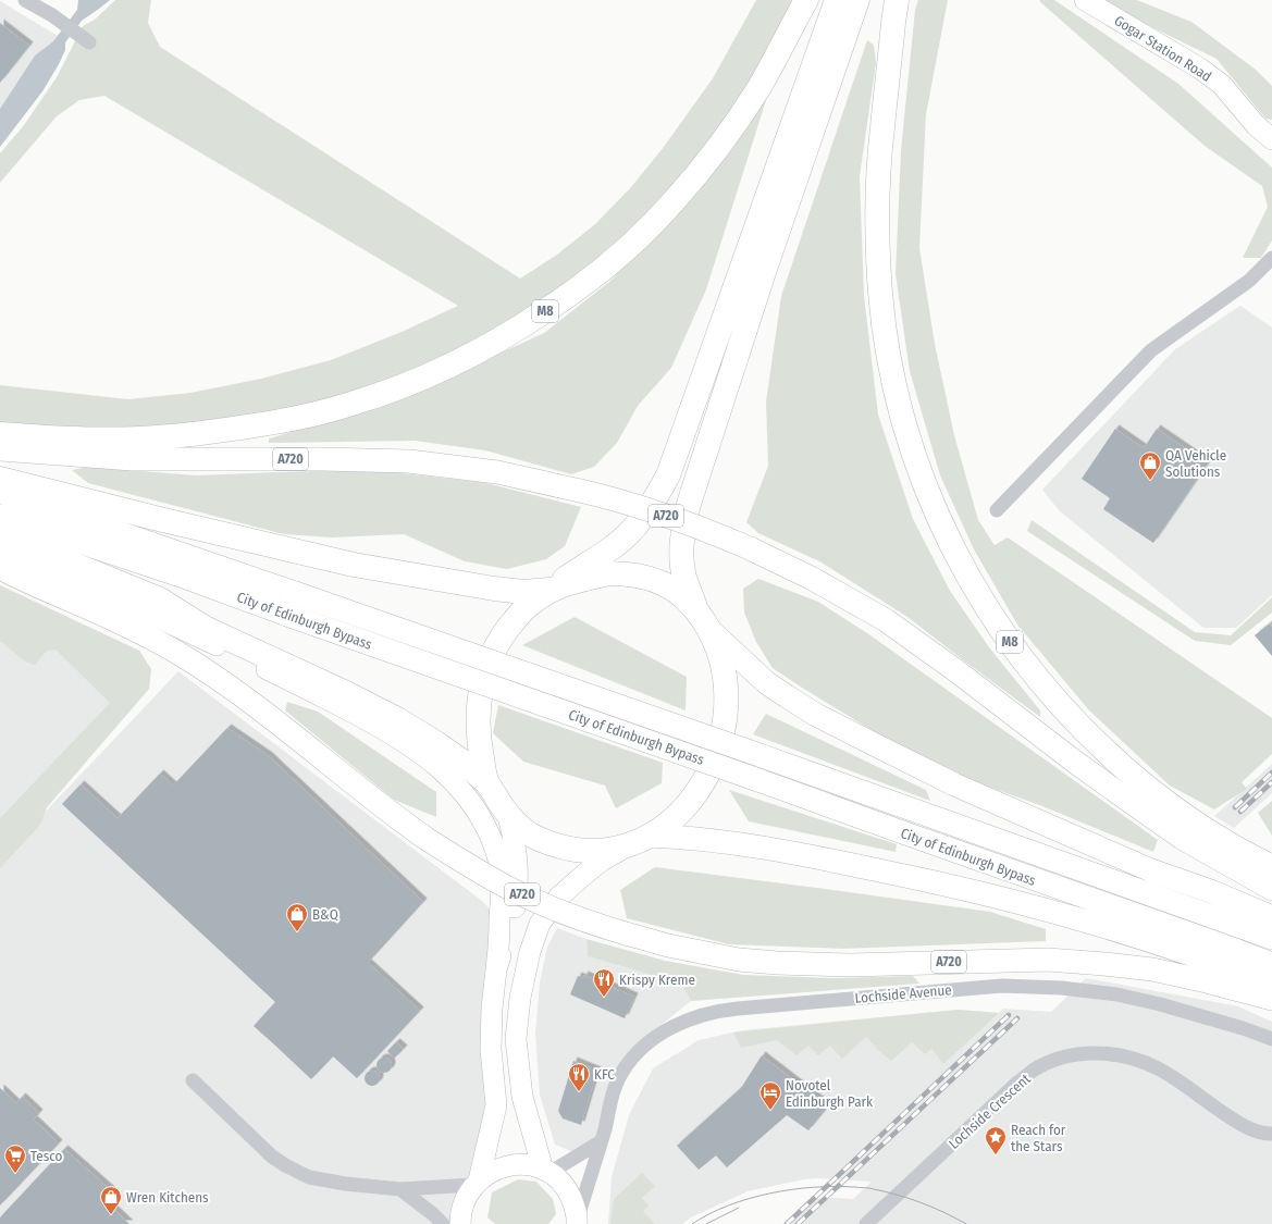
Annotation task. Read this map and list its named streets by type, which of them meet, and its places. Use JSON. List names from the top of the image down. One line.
{"streets":{"highway":["M8"],"main road":["A720","City of Edinburgh Bypass"],"street":["Gogar Station Road","Lochside Avenue","Lochside Crescent"]},"places":{"shop":["QA Vehicle Solutions","B&Q","Wren Kitchens"],"restaurant":["Krispy Kreme","KFC"],"hotel":["Novotel Edinburgh Park"],"place":["Reach for the Stars"],"supermarket":["Tesco"]}}
